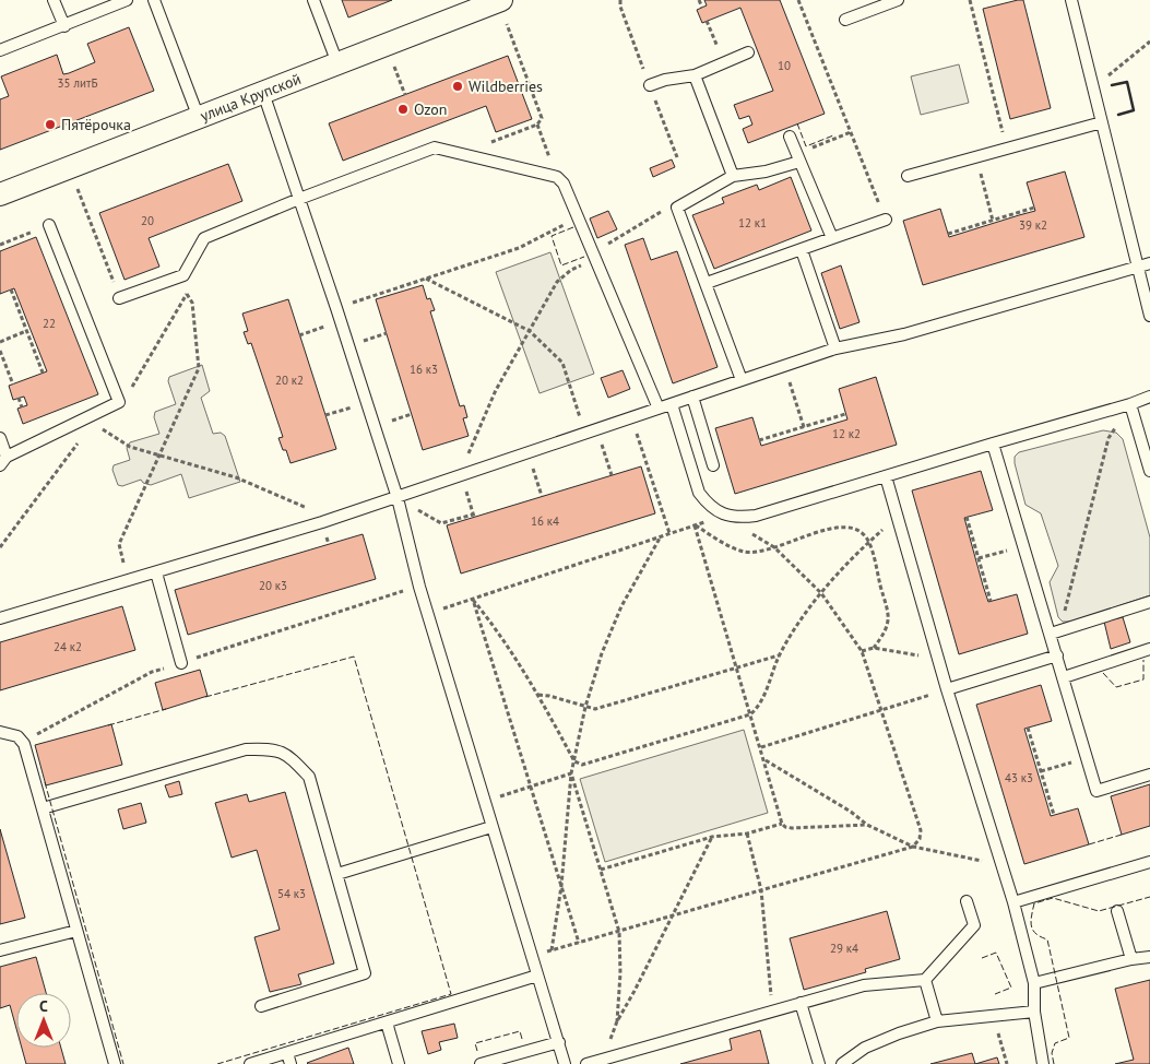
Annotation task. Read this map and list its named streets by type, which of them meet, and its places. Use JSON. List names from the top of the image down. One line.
{"streets":{"street":["улица Крупской"]},"places":["Wildberries","Ozon","Пятёрочка"],"house_numbers":["10","35 литБ","20","12 к1","39 к2","22","16 к3","20 к2","12 к2","16 к4","20 к3","24 к2","43 к3","54 к3","29 к4"],"north":"top"}
